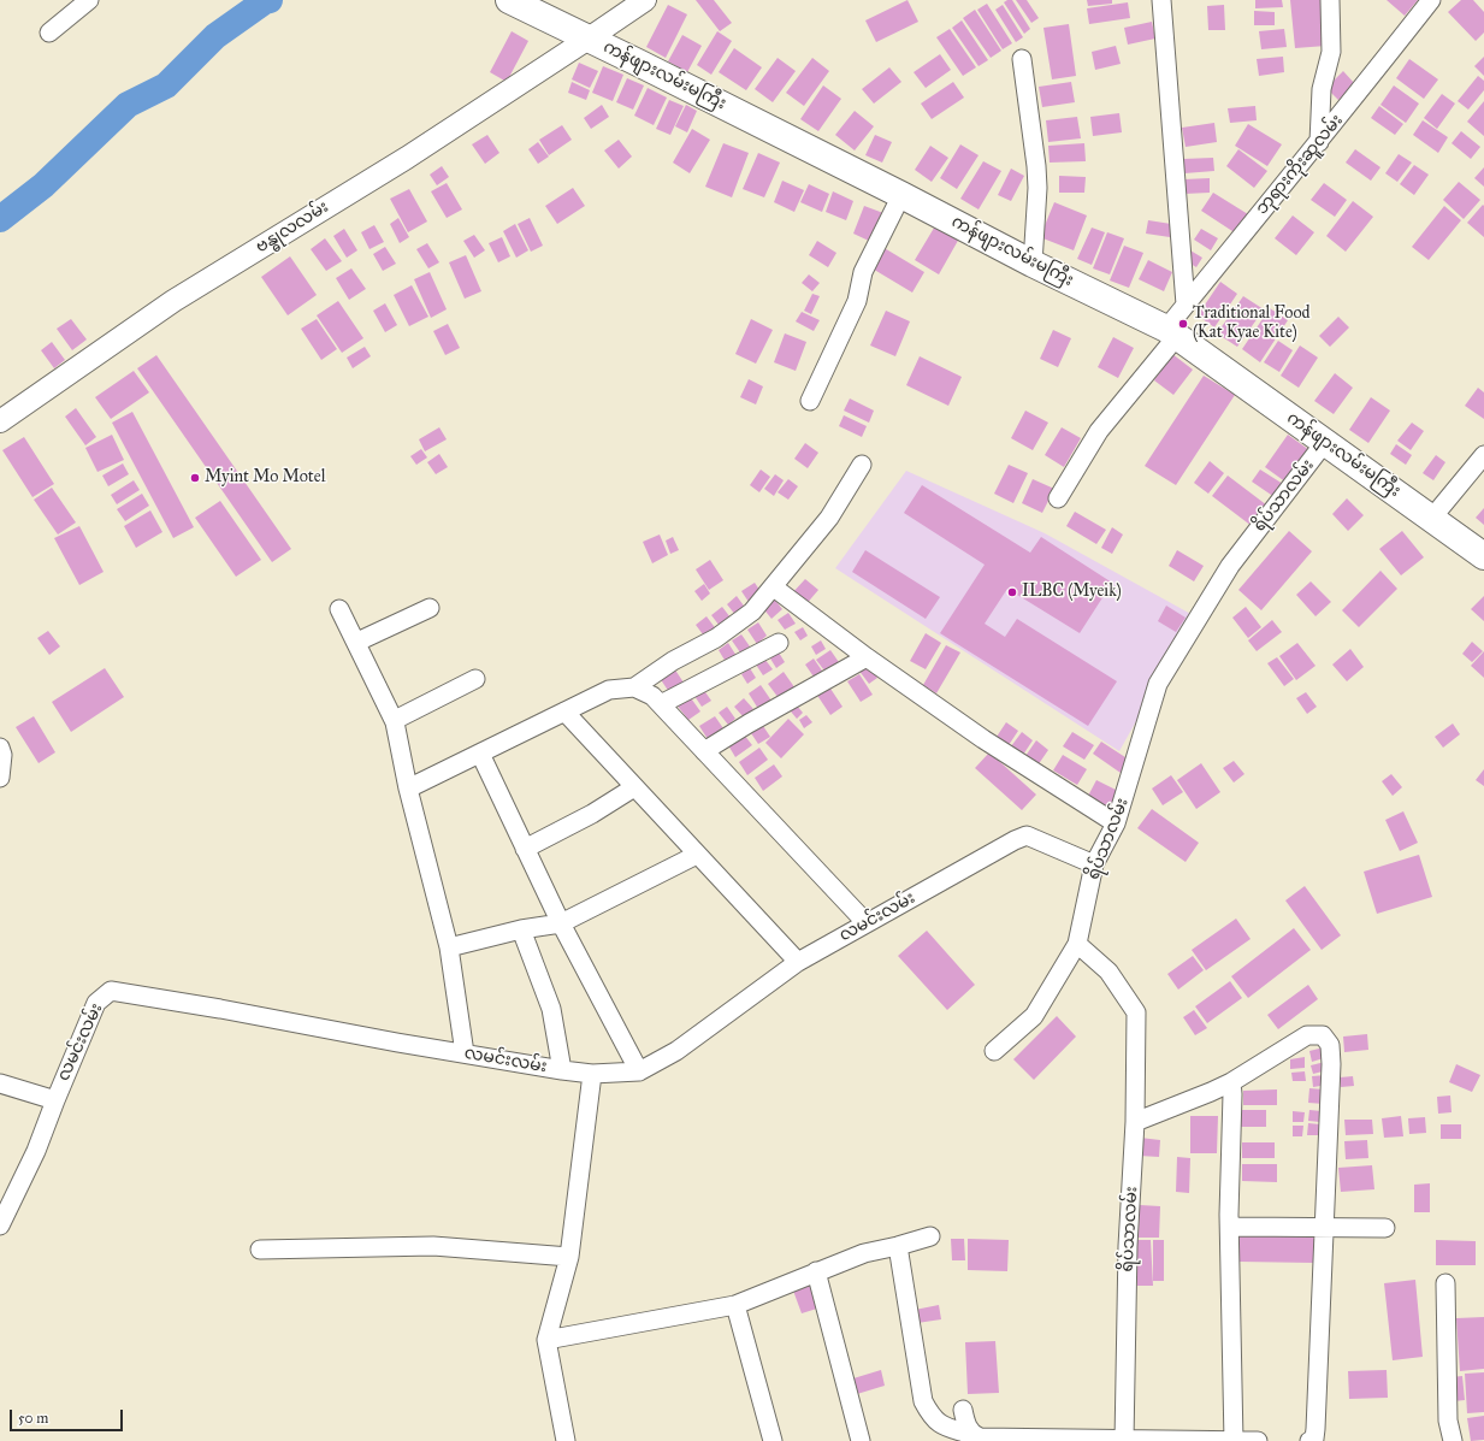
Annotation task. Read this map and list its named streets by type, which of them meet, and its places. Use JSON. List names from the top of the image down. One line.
{"streets":{"main road":["ကန်ဖျားလမ်းမကြီး"],"street":["ဘုရားကိုးဆူလမ်း","ဗန္ဓုလလမ်း","ရိပ်သာလမ်း","လမင်းလမ်း"]},"crossings":[["ကန်ဖျားလမ်းမကြီး","ဘုရားကိုးဆူလမ်း"],["ကန်ဖျားလမ်းမကြီး","ဗန္ဓုလလမ်း"],["ကန်ဖျားလမ်းမကြီး","ရိပ်သာလမ်း"],["ရိပ်သာလမ်း","လမင်းလမ်း"]],"places":["Traditional Food (Kat Kyae Kite)","Myint Mo Motel","ILBC (Myeik)"],"scale_bar":"50 m"}
